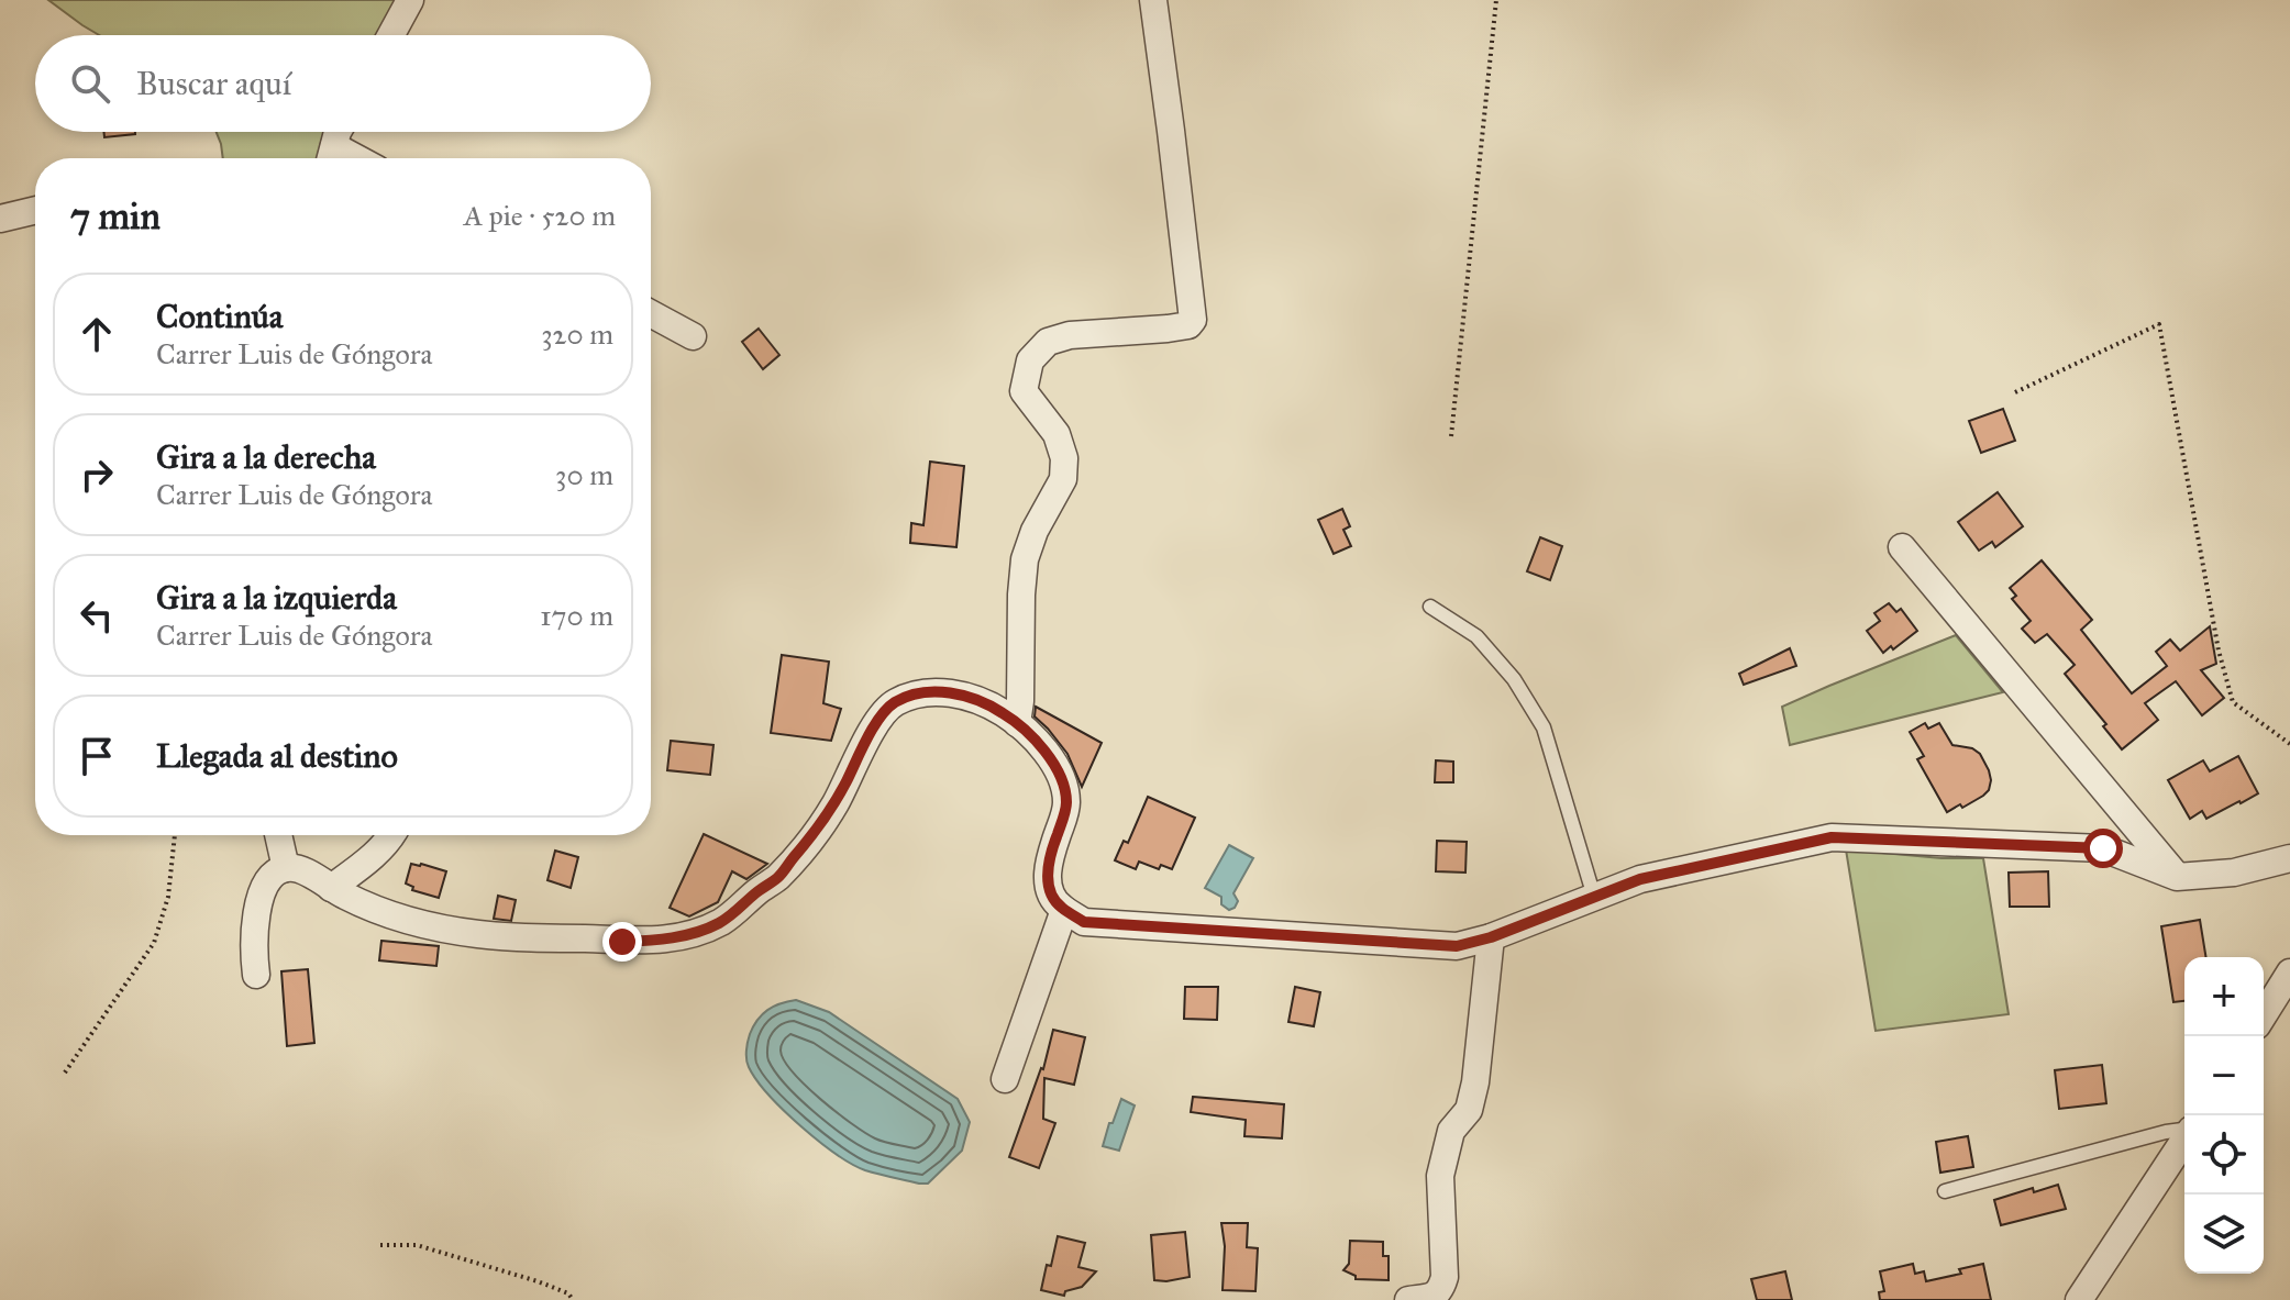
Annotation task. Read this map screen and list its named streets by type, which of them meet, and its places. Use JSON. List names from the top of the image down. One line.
{"page":{"search":"Buscar aquí","heading":["7 min","A pie · 520 m"],"list":[["Continúa","Carrer Luis de Góngora","320 m"],["Gira a la derecha","Carrer Luis de Góngora","30 m"],["Gira a la izquierda","Carrer Luis de Góngora","170 m"],"Llegada al destino"],"map_buttons":["+","−"]}}
